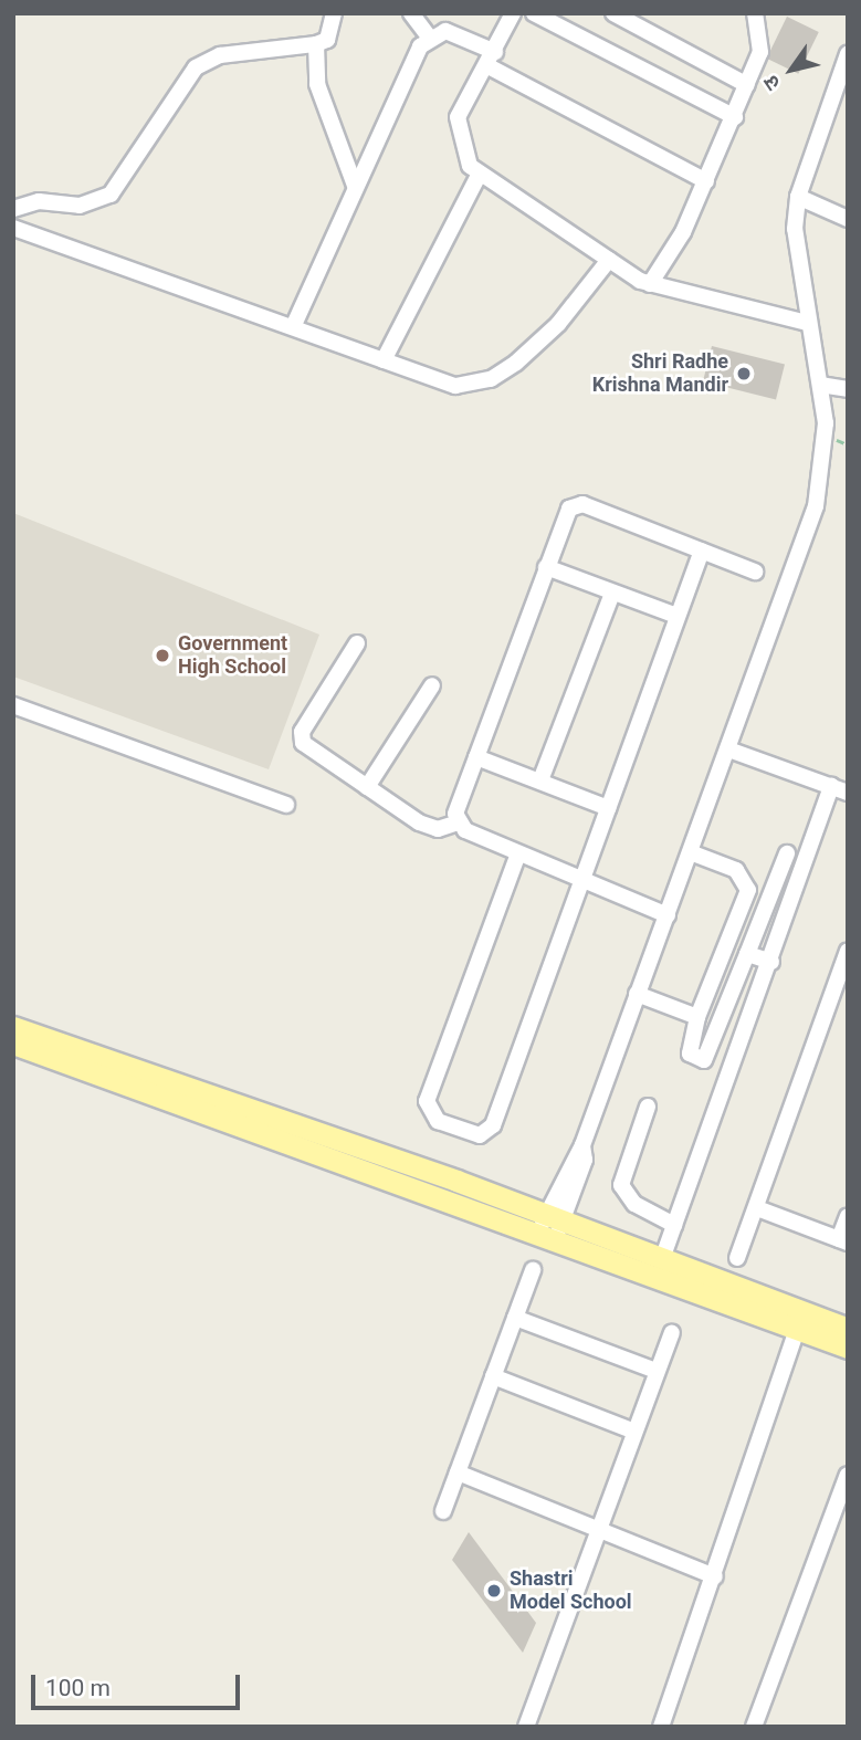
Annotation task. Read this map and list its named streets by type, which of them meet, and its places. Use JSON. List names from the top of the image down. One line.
{"places":["Shri Radhe Krishna Mandir","Government High School","Shastri Model School"],"scale_bar":"100 m","north":"bottom left"}
